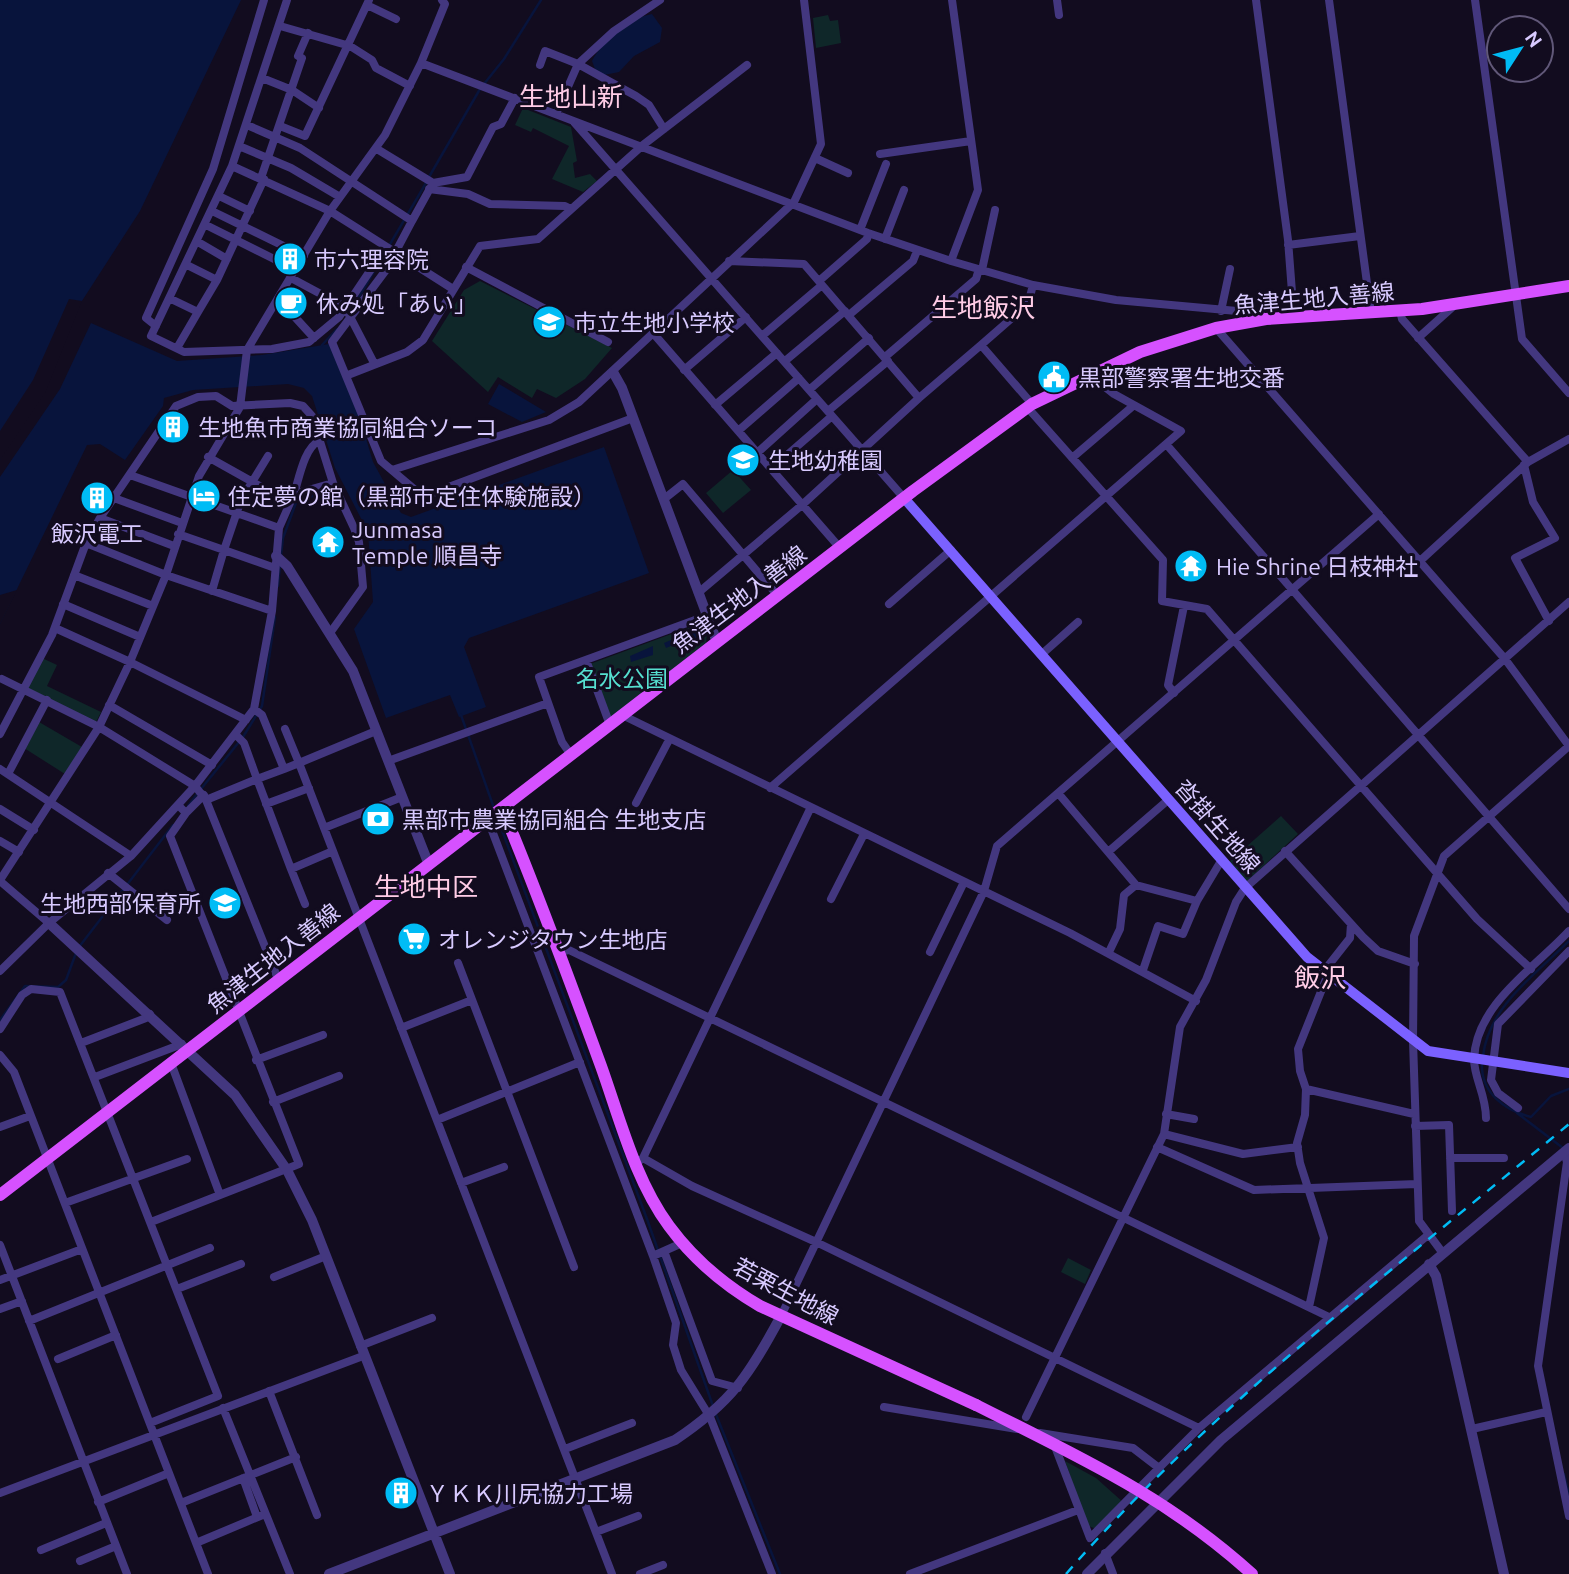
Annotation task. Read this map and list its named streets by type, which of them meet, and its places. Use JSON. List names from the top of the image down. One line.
{"streets":{"main road":["魚津生地入善線","沓掛生地線","若栗生地線"]},"crossings":[["魚津生地入善線","沓掛生地線"],["魚津生地入善線","若栗生地線"]],"districts":["生地山新","生地飯沢","生地中区","飯沢"],"parks":["名水公園"],"places":{"building":["市六理容院","生地魚市商業協同組合ソーコ","飯沢電工","ＹＫＫ川尻協力工場"],"cafe":["休み処「あい」"],"school or university":["市立生地小学校","生地幼稚園","生地西部保育所"],"public building":["黒部警察署生地交番"],"hotel":["住定夢の館（黒部市定住体験施設）"],"temple":["Junmasa Temple 順昌寺","Hie Shrine 日枝神社"],"bank":["黒部市農業協同組合 生地支店"],"supermarket":["オレンジタウン生地店"]},"north":"top right"}
